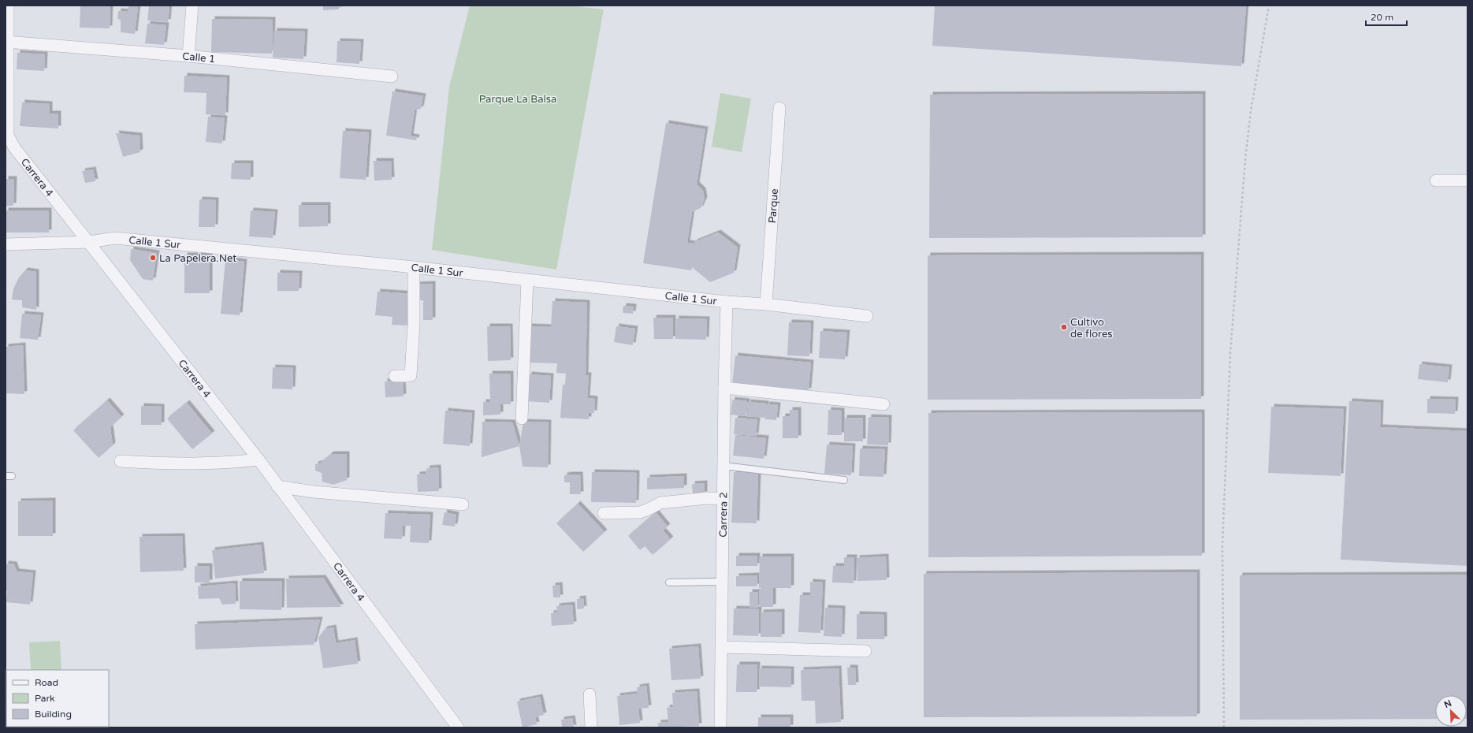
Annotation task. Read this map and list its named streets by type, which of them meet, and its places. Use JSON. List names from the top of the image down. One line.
{"streets":{"street":["Calle 1","Carrera 4","Parque","Calle 1 Sur","Carrera 2"]},"crossings":[["Calle 1","Carrera 4"],["Carrera 4","Calle 1 Sur"],["Parque","Calle 1 Sur"],["Calle 1 Sur","Carrera 2"]],"parks":["Parque La Balsa"],"places":["La Papelera.Net","Cultivo de flores"],"legend":["Road","Park","Building"],"scale_bar":"20 m","north":"top left"}
